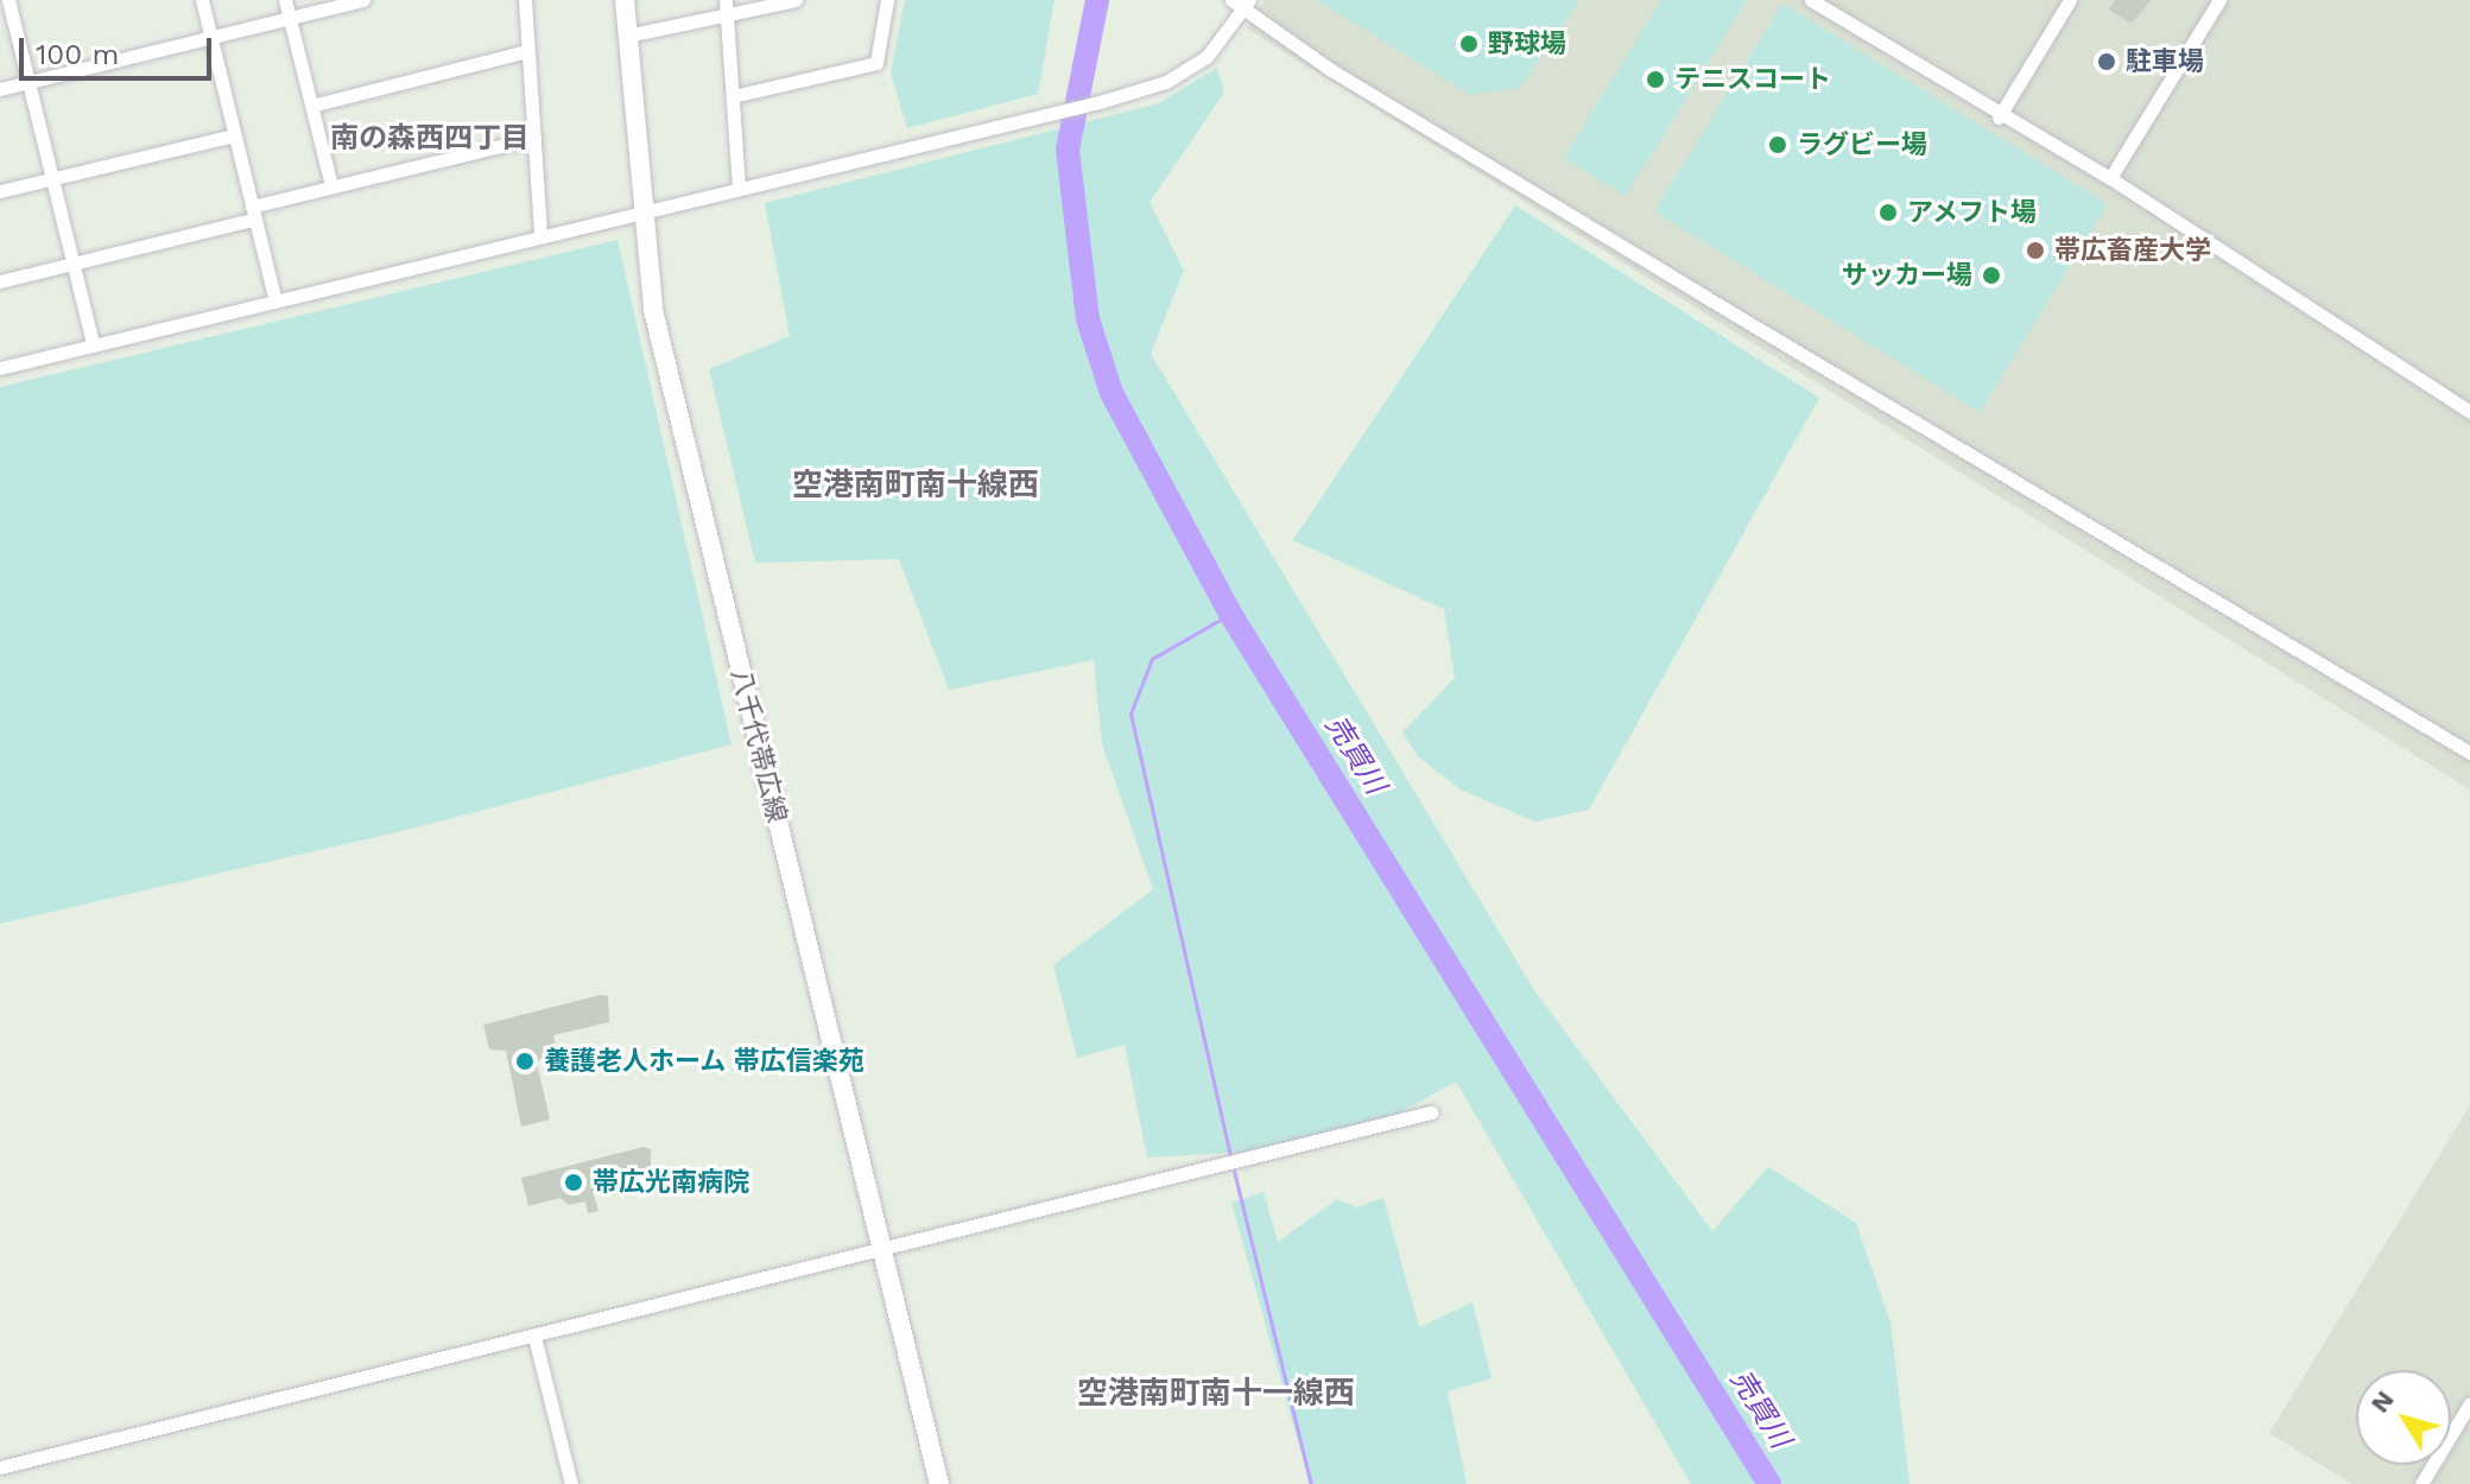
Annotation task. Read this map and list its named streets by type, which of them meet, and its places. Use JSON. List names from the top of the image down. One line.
{"streets":{"main road":["八千代帯広線"]},"districts":["南の森西四丁目","空港南町南十線西","空港南町南十一線西"],"water":["売買川"],"places":["野球場","駐車場","テニスコート","ラグビー場","アメフト場","帯広畜産大学","サッカー場","養護老人ホーム 帯広信楽苑","帯広光南病院"],"scale_bar":"100 m","north":"top left"}
